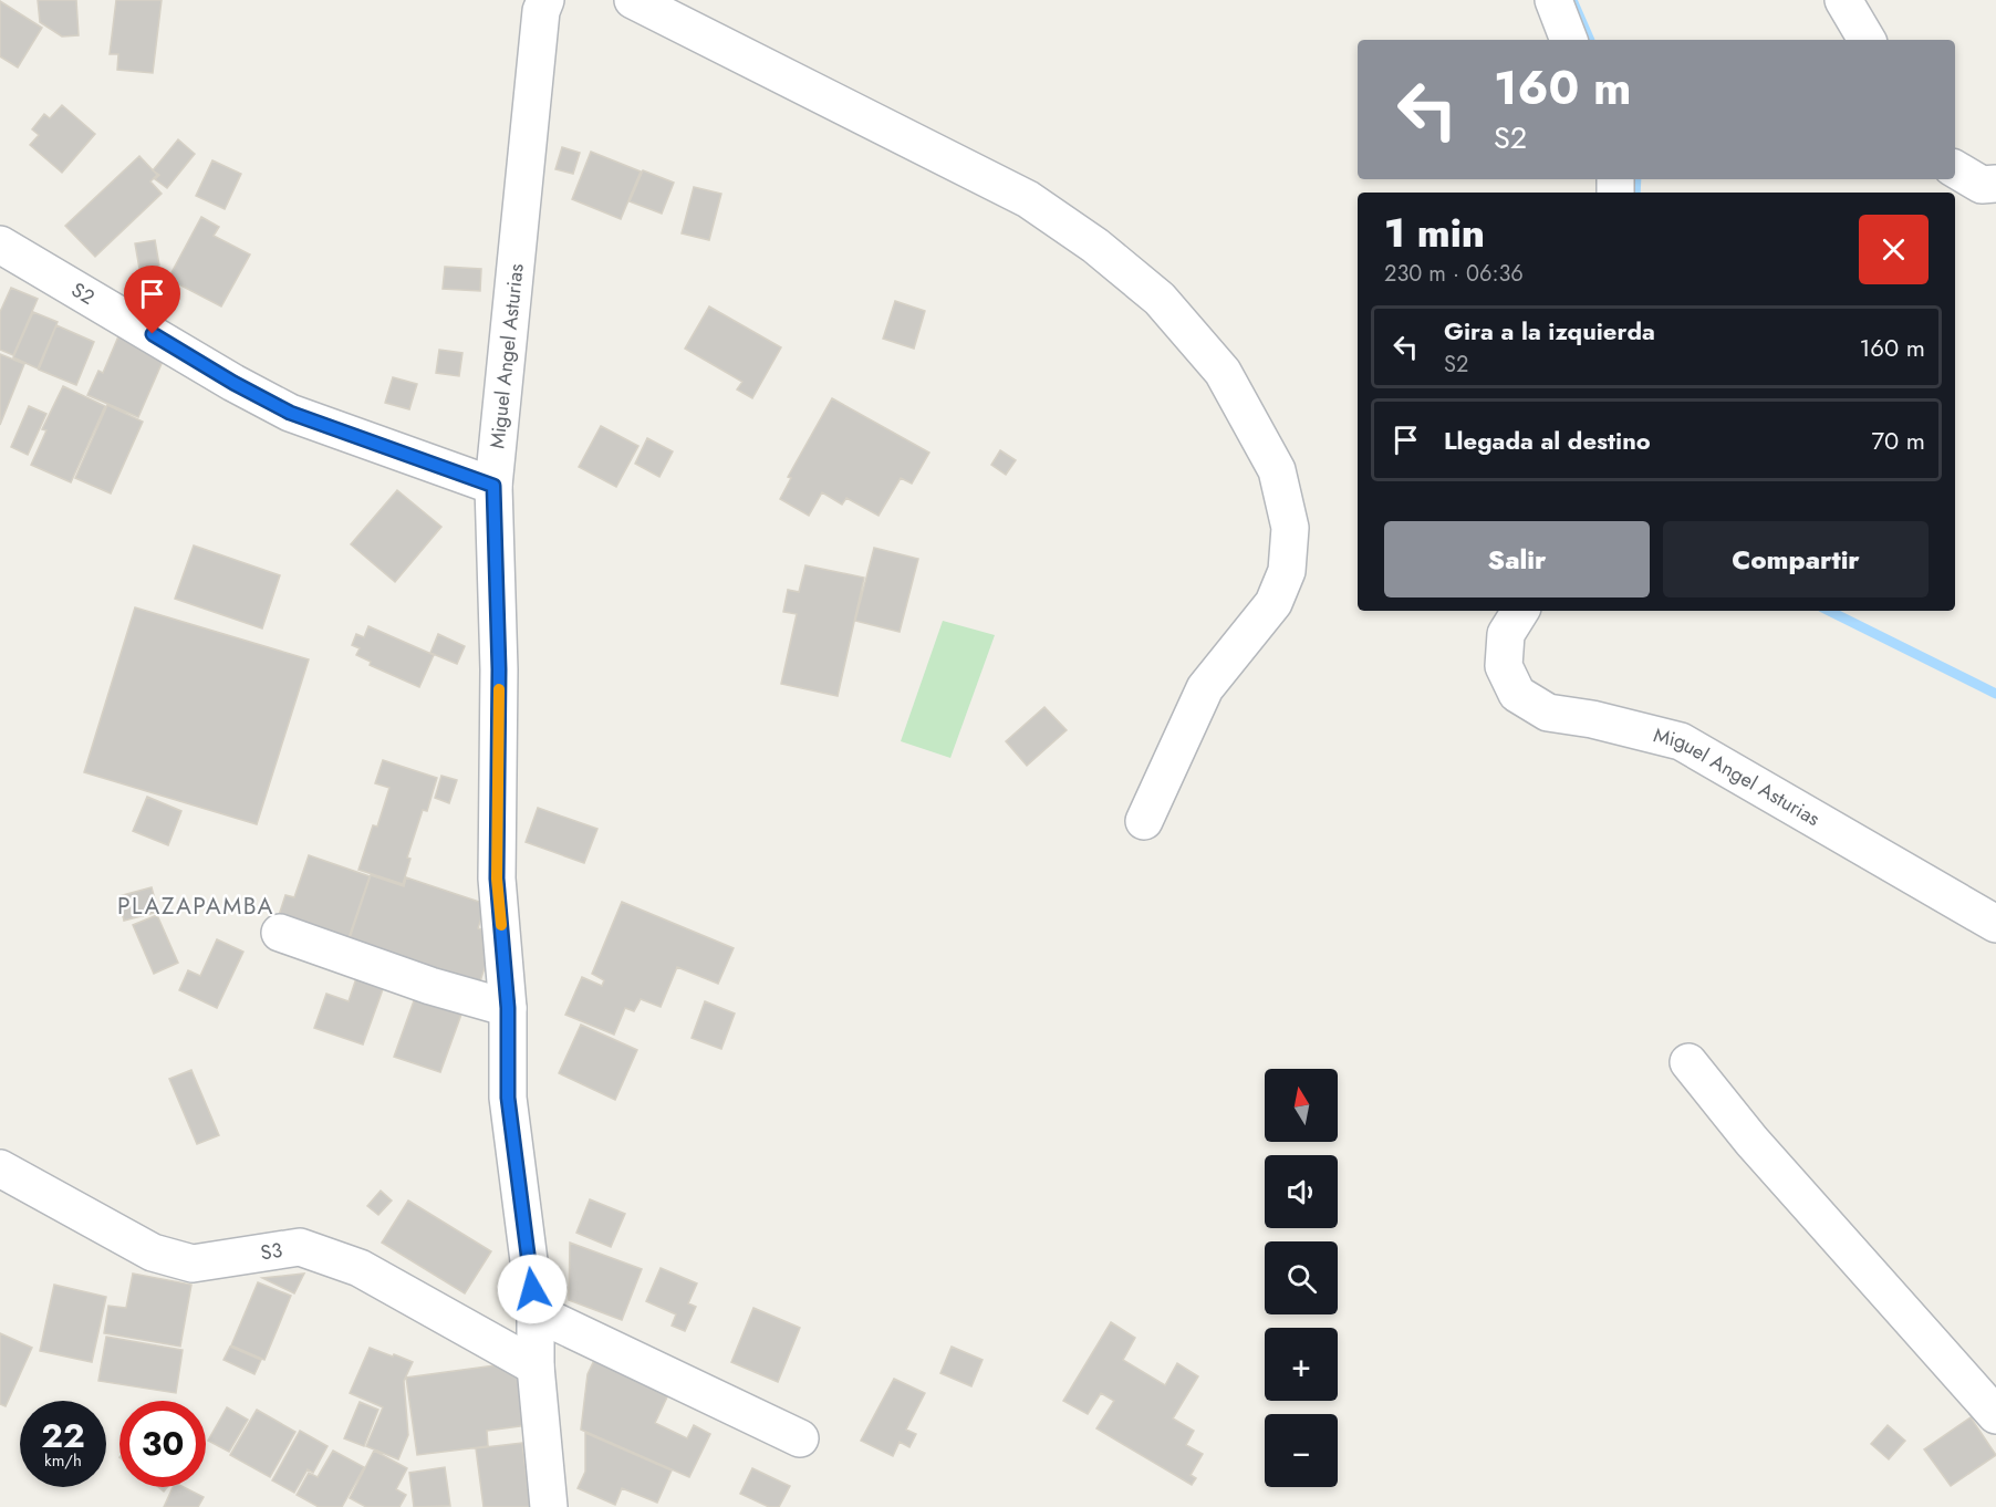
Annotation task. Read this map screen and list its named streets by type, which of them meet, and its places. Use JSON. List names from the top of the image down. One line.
{"streets":{"street":["S2","Miguel Angel Asturias","S3"]},"crossings":[["S2","Miguel Angel Asturias"],["Miguel Angel Asturias","S3"]],"districts":["PLAZAPAMBA"],"north":"top","page":{"turn":["160 m","S2"],"heading":["1 min","230 m · 06:36"],"list":[{"name":"Gira a la izquierda","note":"S2","value":"160 m"},{"name":"Llegada al destino","value":"70 m"}],"buttons":["Salir","Compartir"],"map_buttons":["+","−"],"speed":"22 km/h","limit":"30"}}
